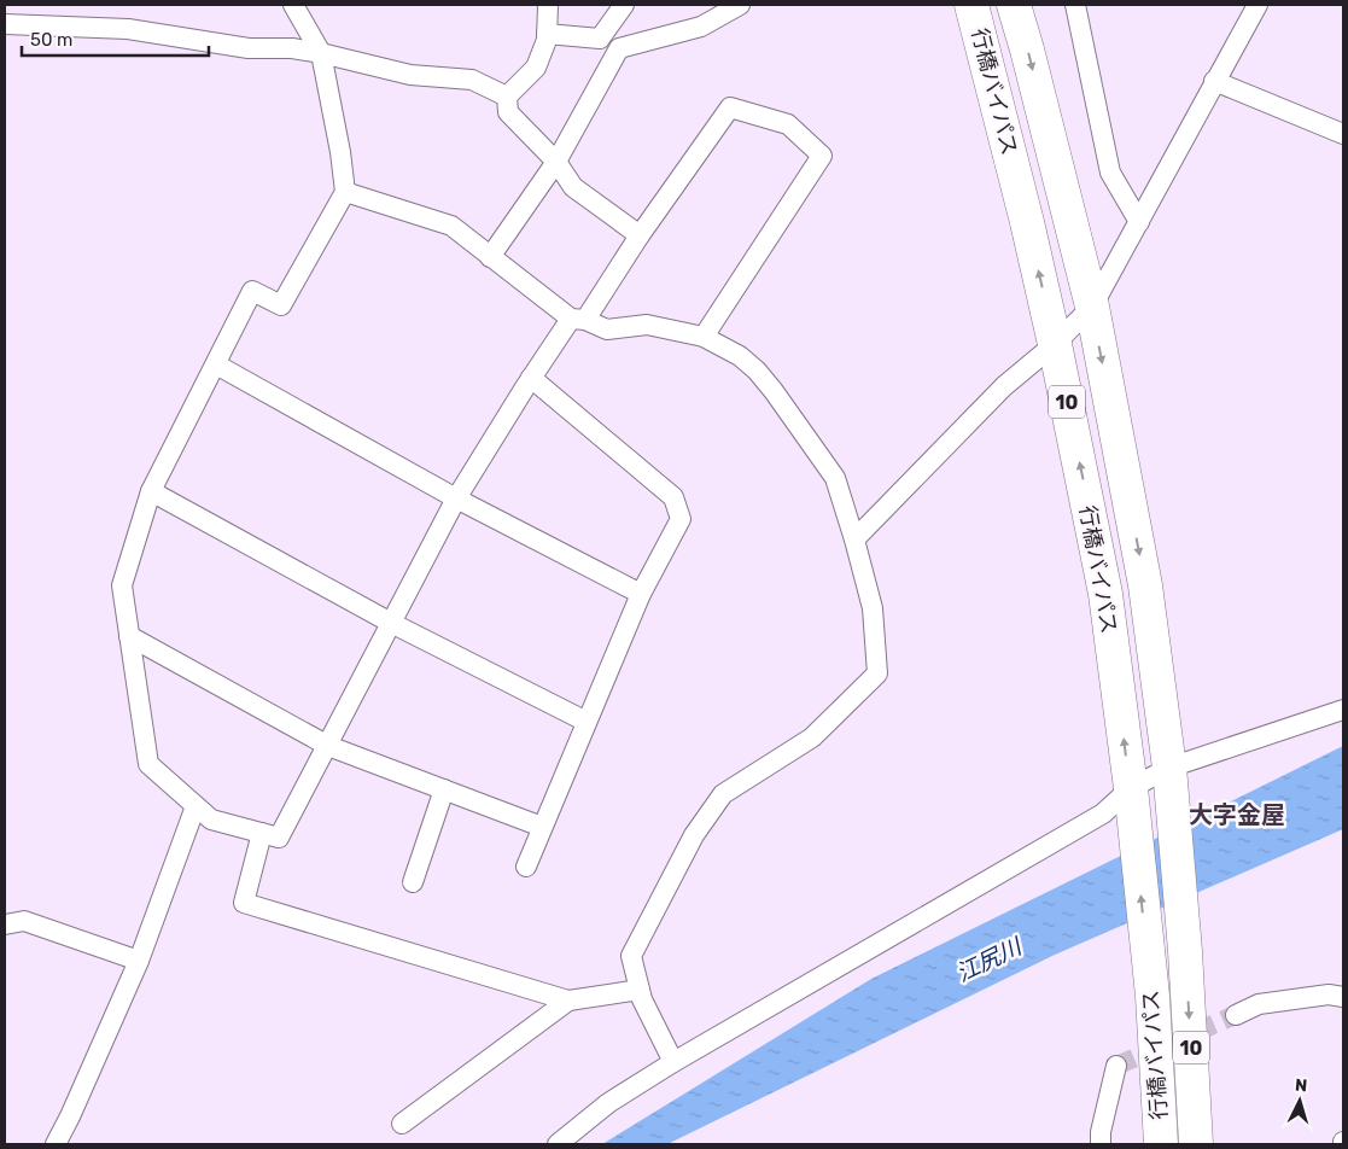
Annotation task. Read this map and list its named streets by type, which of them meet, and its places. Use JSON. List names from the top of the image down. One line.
{"streets":{"highway":["行橋バイパス","10"]},"districts":["大字金屋"],"water":["江尻川"],"scale_bar":"50 m","north":"top"}
